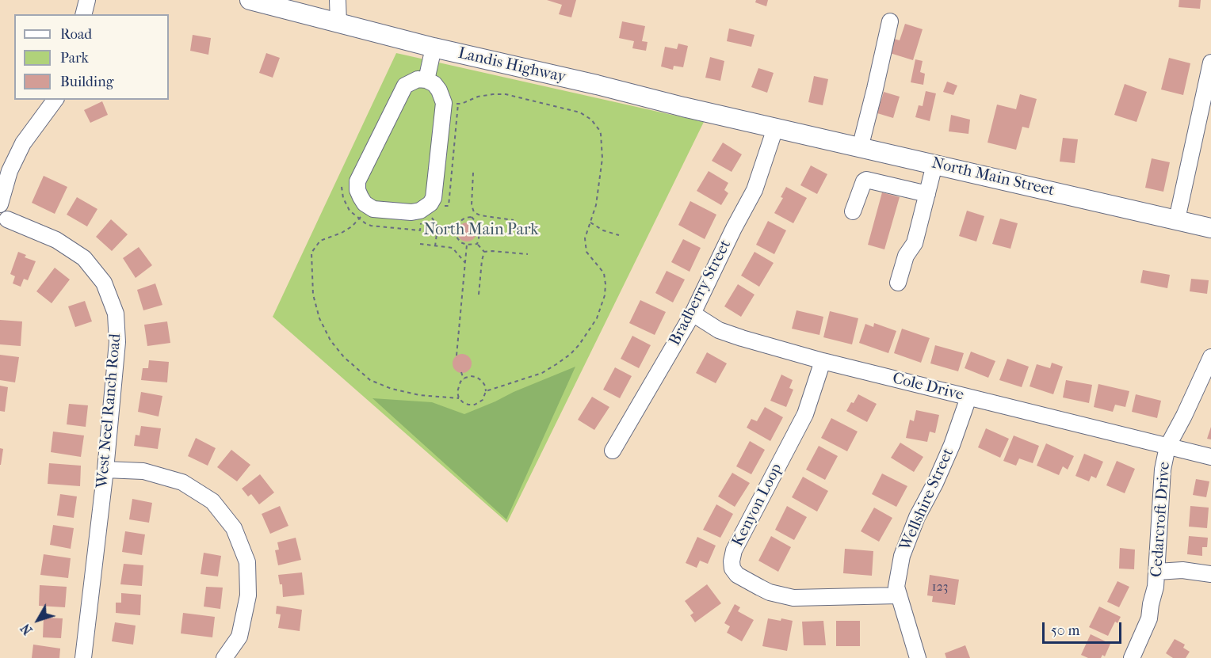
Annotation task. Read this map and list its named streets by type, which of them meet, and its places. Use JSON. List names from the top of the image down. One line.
{"streets":{"main road":["Landis Highway","North Main Street"],"street":["Bradberry Street","Cole Drive","West Neel Ranch Road","Wellshire Street","Kenyon Loop","Cedarcroft Drive"]},"crossings":[["Landis Highway","North Main Street"],["Landis Highway","Bradberry Street"],["North Main Street","Bradberry Street"],["Bradberry Street","Cole Drive"],["Cole Drive","Wellshire Street"],["Cole Drive","Kenyon Loop"],["Cole Drive","Cedarcroft Drive"],["Wellshire Street","Kenyon Loop"]],"parks":["North Main Park"],"house_numbers":["123"],"legend":["Road","Park","Building"],"scale_bar":"50 m","north":"bottom left"}
